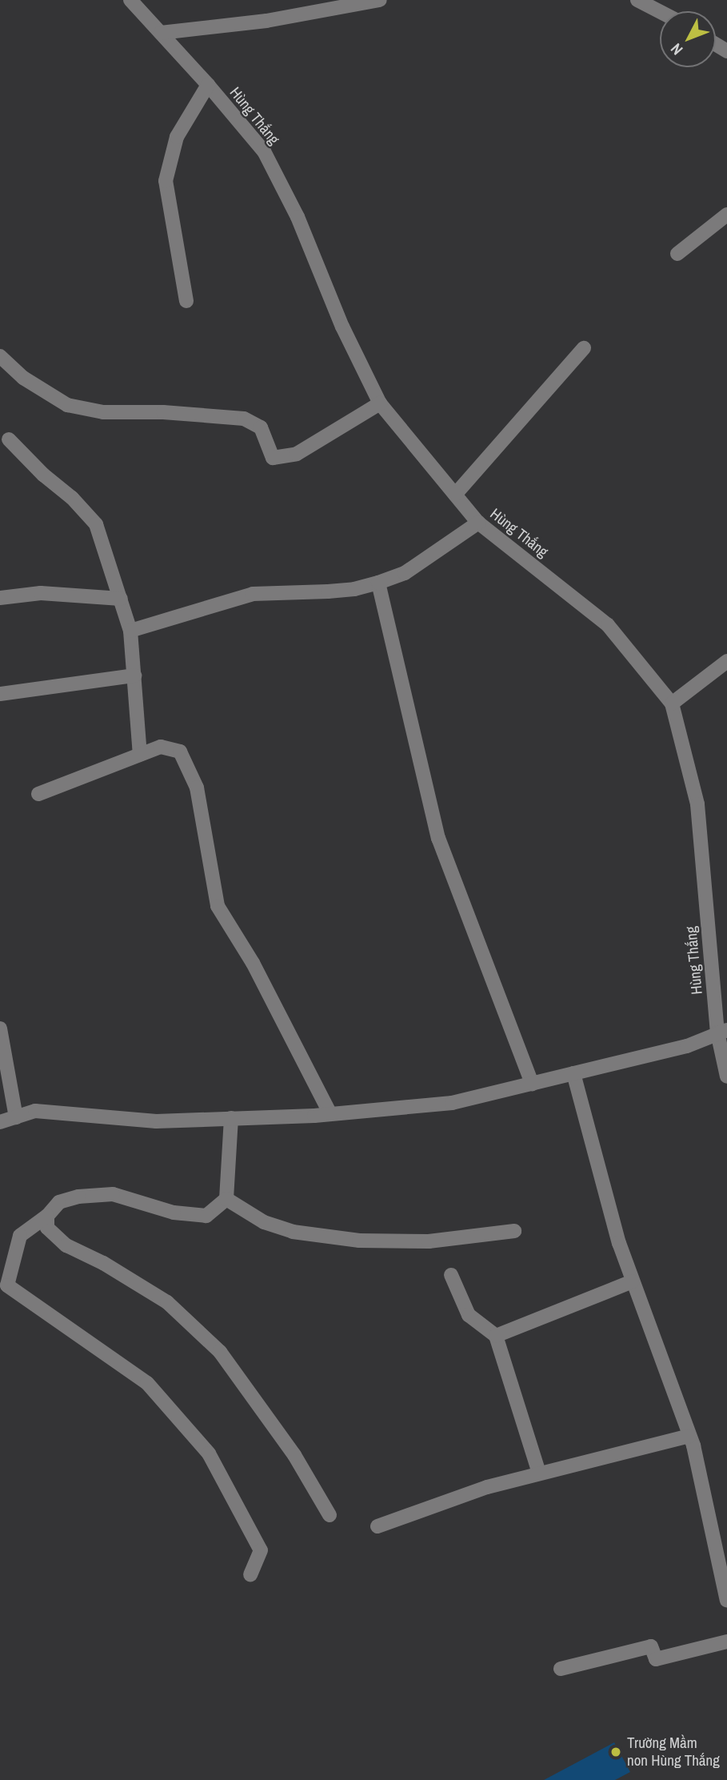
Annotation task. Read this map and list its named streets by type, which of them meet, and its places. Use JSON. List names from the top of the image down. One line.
{"streets":{"street":["Hùng Thắng"]},"places":["Trường Mầm non Hùng Thắng"],"north":"bottom left"}
